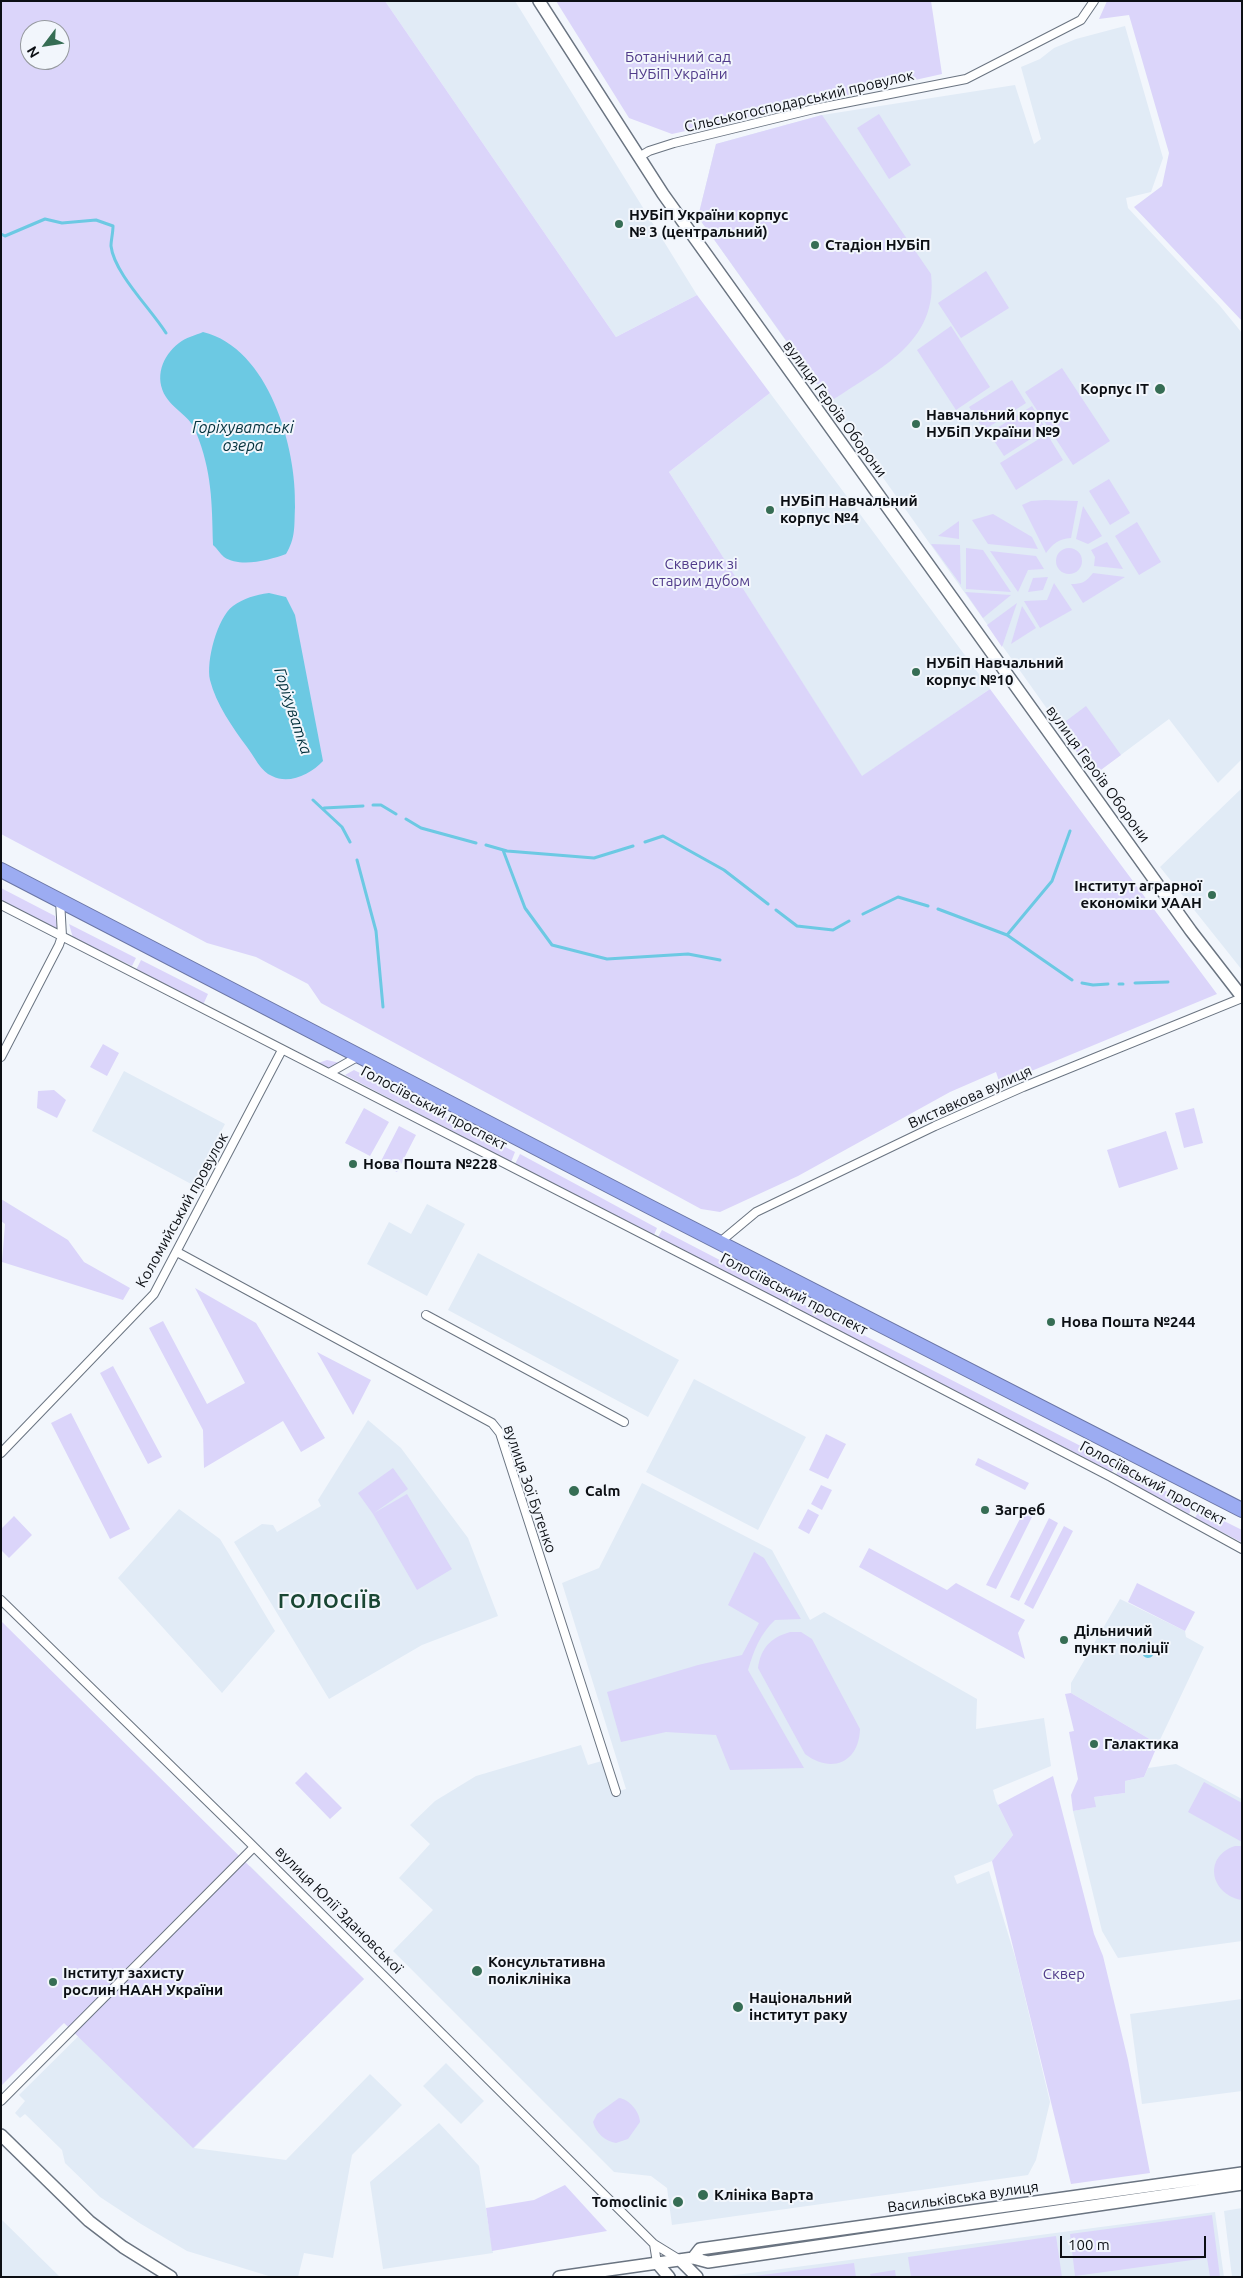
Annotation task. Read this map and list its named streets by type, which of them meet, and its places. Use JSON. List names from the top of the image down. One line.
{"streets":{"highway":["Голосіївський проспект"],"main road":["вулиця Героїв Оборони","вулиця Юлії Здановської","Васильківська вулиця"],"street":["Сільськогосподарський провулок","Виставкова вулиця","Коломийський провулок","вулиця Зої Бутенко"]},"crossings":[["Сільськогосподарський провулок","вулиця Героїв Оборони"],["вулиця Героїв Оборони","Виставкова вулиця"],["Виставкова вулиця","Голосіївський проспект"],["Голосіївський проспект","Коломийський провулок"],["Коломийський провулок","вулиця Зої Бутенко"],["вулиця Юлії Здановської","Васильківська вулиця"]],"districts":["ГОЛОСІЇВ"],"water":["Горіхуватські озера","Горіхуватка"],"parks":["Ботанічний сад НУБіП України","Скверик зі старим дубом","Сквер"],"places":["НУБіП України корпус № 3 (центральний)","Стадіон НУБіП","Корпус ІТ","Навчальний корпус НУБіП України №9","НУБіП Навчальний корпус №4","НУБіП Навчальний корпус №10","Інститут аграрної економіки УААН","Нова Пошта №228","Нова Пошта №244","Calm","Загреб","Дільничий пункт поліції","Галактика","Консультативна поліклініка","Інститут захисту рослин НААН України","Національний інститут раку","Клініка Варта","Tomoclinic"],"scale_bar":"100 m","north":"bottom left"}
